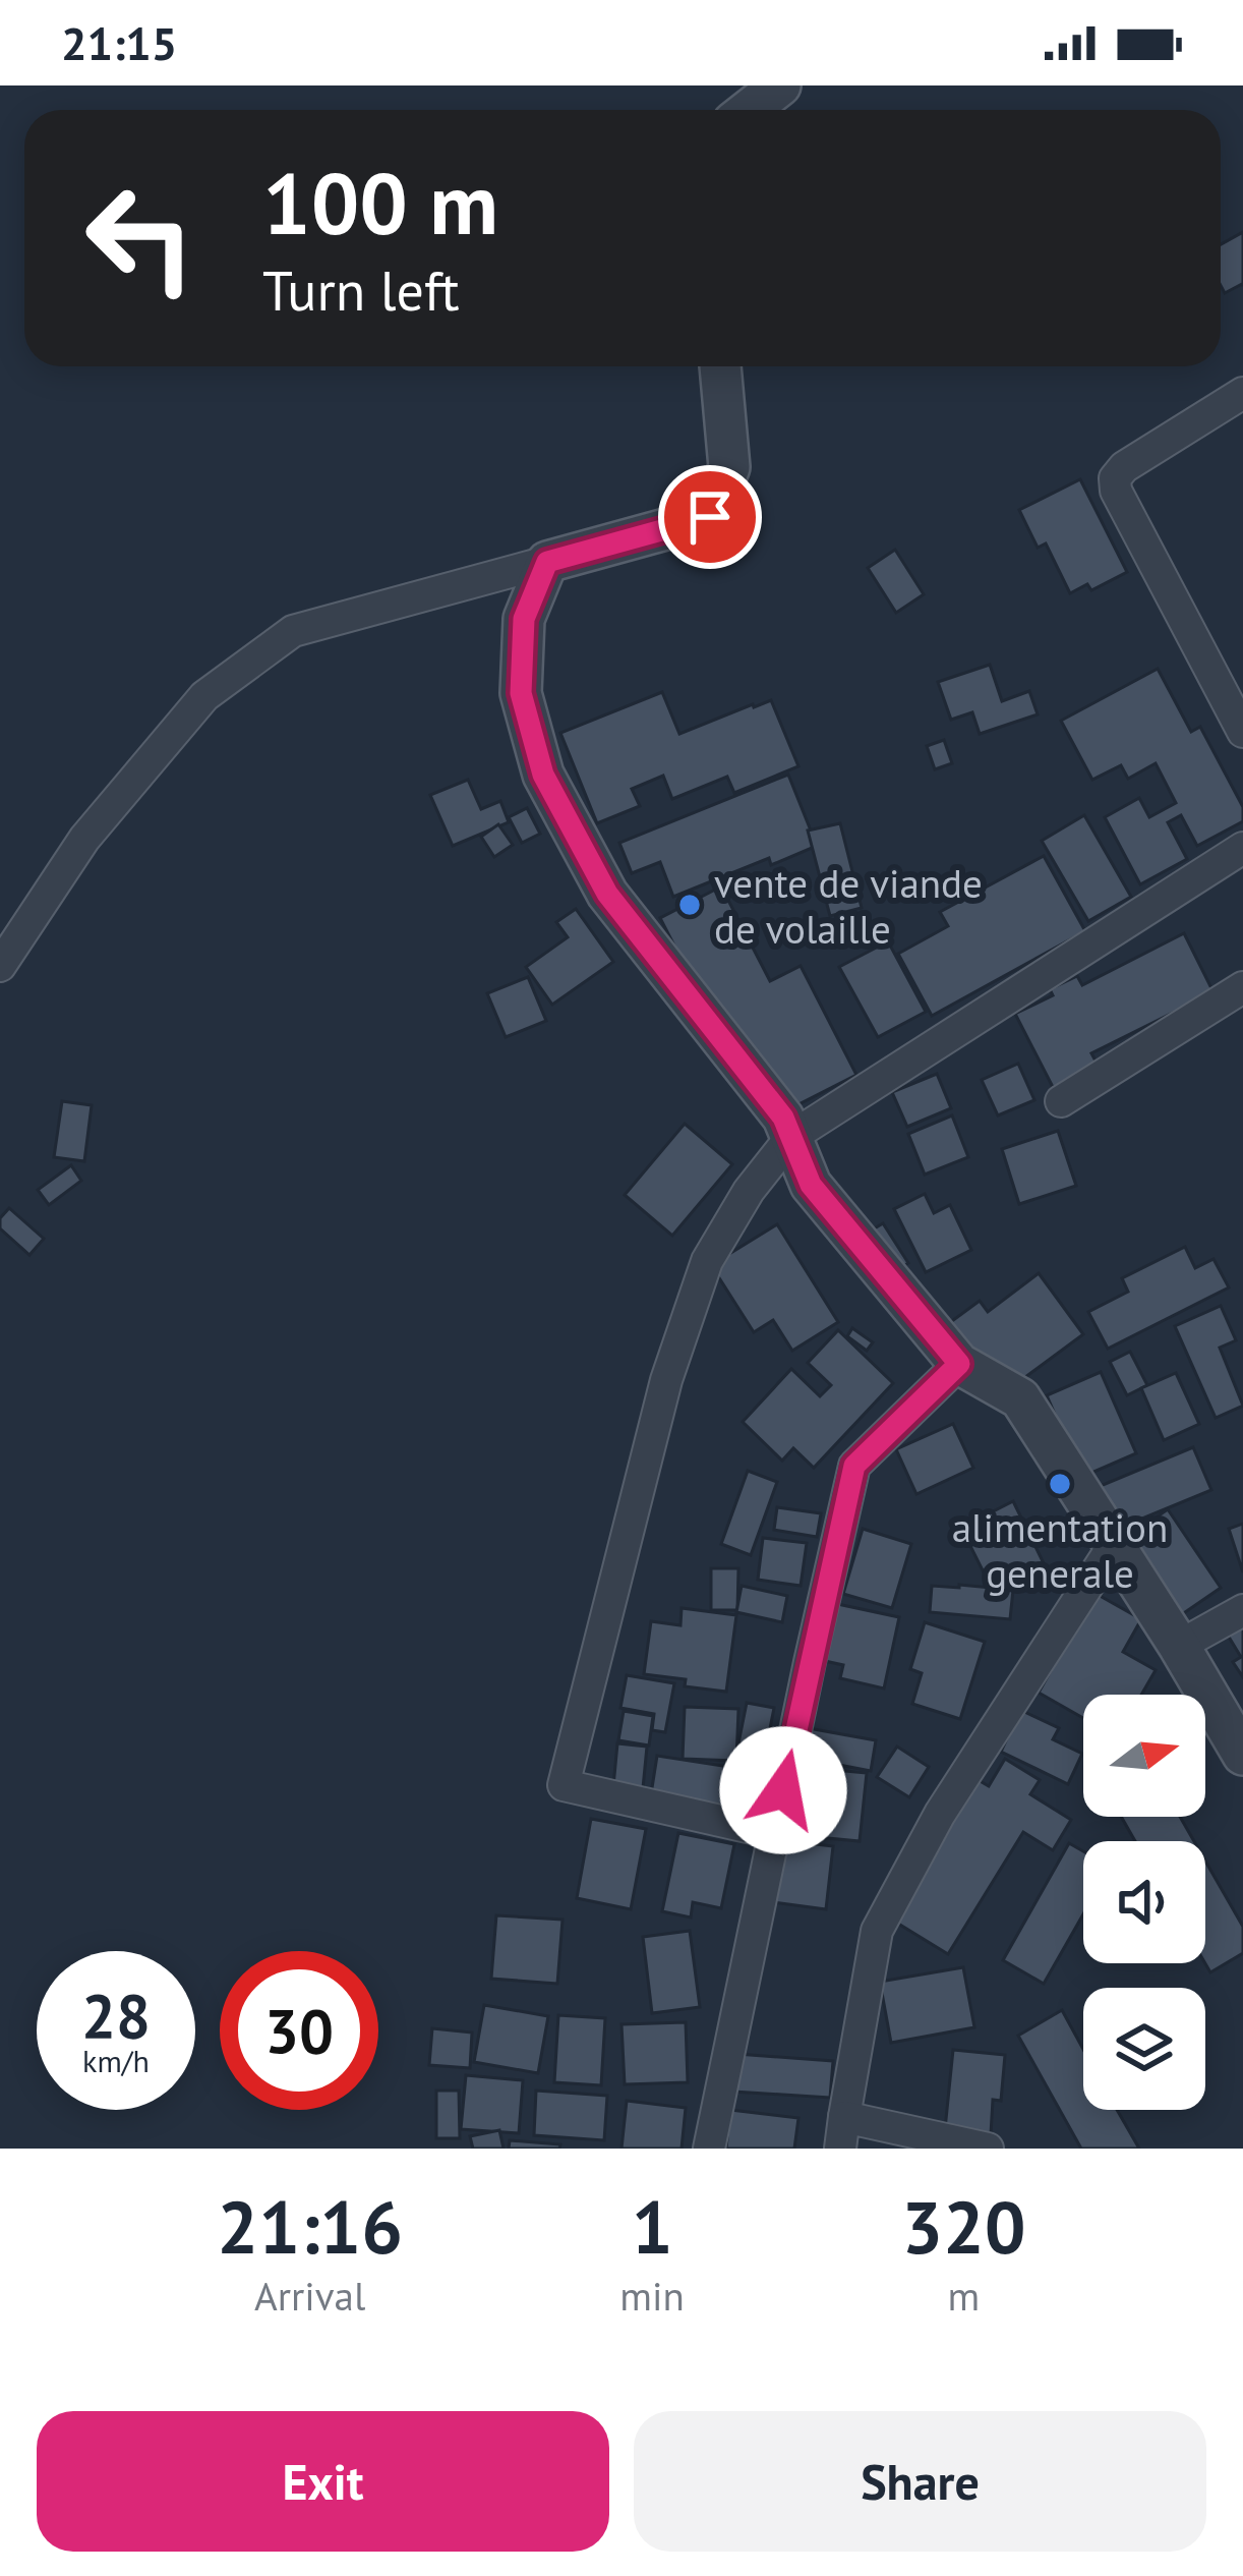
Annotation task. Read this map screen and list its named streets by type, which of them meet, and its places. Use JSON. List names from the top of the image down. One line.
{"places":["vente de viande de volaille","alimentation generale"],"north":"right","page":{"status":"21:15","turn":["100 m","Turn left"],"speed":"28 km/h","limit":"30","eta":["21:16","Arrival","1","min","320","m"],"buttons":["Exit","Share"]}}
